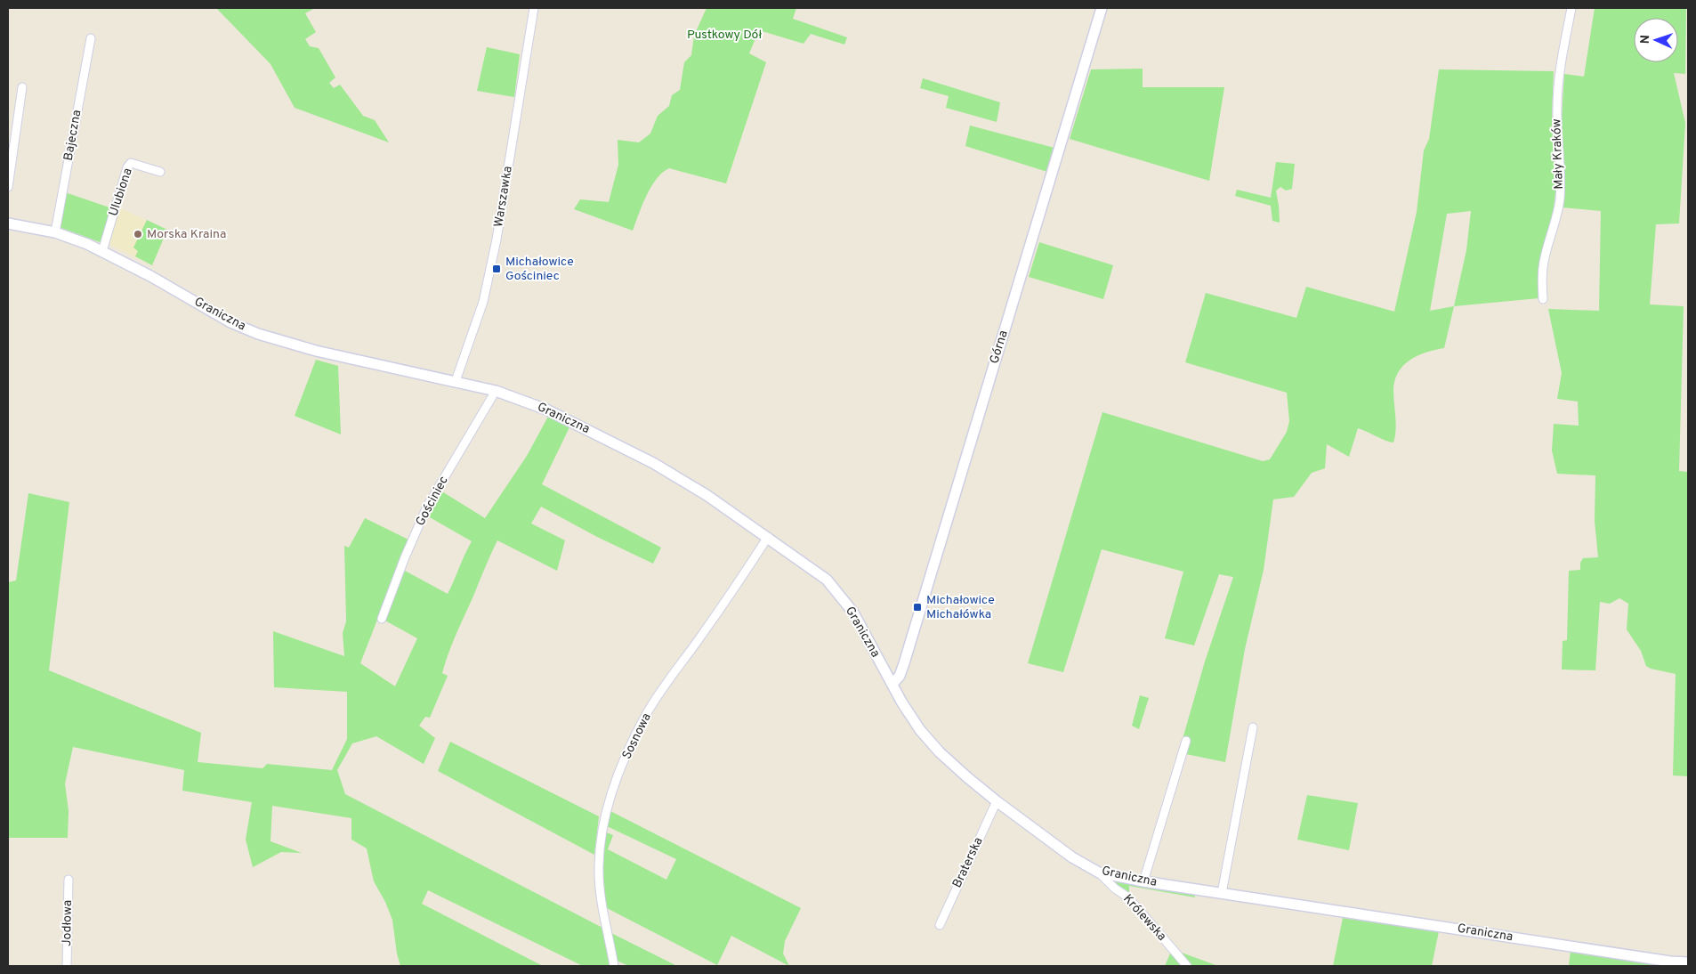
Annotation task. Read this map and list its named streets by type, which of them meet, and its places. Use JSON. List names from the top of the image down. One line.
{"streets":{"street":["Bajeczna","Mały Kraków","Ulubiona","Warszawka","Graniczna","Górna","Gościniec","Sosnowa","Braterska","Królewska","Jodłowa"]},"crossings":[["Bajeczna","Graniczna"],["Ulubiona","Graniczna"],["Warszawka","Graniczna"],["Graniczna","Górna"],["Graniczna","Gościniec"],["Graniczna","Sosnowa"],["Graniczna","Braterska"],["Graniczna","Królewska"]],"parks":["Pustkowy Dół"],"places":{"other":["Morska Kraina"],"transit":["Michałowice Gościniec","Michałowice Michałówka"]},"north":"left"}
